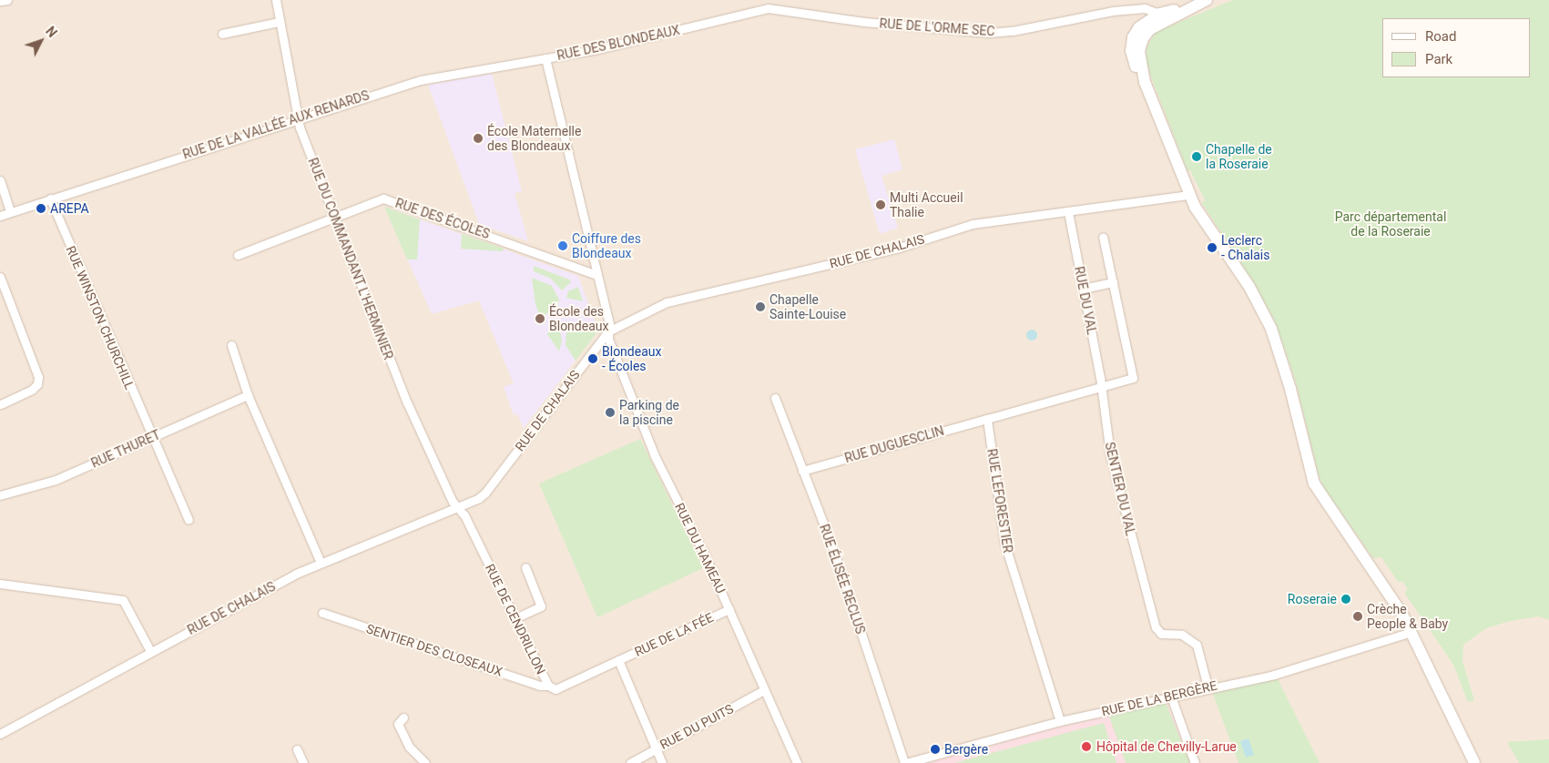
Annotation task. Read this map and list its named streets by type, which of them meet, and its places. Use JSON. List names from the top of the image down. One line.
{"streets":{"street":["RUE DE L'ORME SEC","RUE DES BLONDEAUX","RUE DE LA VALLÉE AUX RENARDS","RUE DES ÉCOLES","RUE DE CHALAIS","RUE DU COMMANDANT L'HERMINIER","RUE DU VAL","RUE WINSTON CHURCHILL","RUE DUGUESCLIN","RUE THURET","SENTIER DU VAL","RUE LEFORESTIER","RUE DU HAMEAU","RUE ÉLISÉE RECLUS","RUE DE CENDRILLON","RUE DE LA FÉE","SENTIER DES CLOSEAUX","RUE DE LA BERGÈRE","RUE DU PUITS"]},"crossings":[["RUE DE L'ORME SEC","RUE DES BLONDEAUX"],["RUE DES BLONDEAUX","RUE DE LA VALLÉE AUX RENARDS"],["RUE DES BLONDEAUX","RUE DES ÉCOLES"],["RUE DES BLONDEAUX","RUE DE CHALAIS"],["RUE DES BLONDEAUX","RUE DU HAMEAU"],["RUE DE LA VALLÉE AUX RENARDS","RUE DU COMMANDANT L'HERMINIER"],["RUE DE LA VALLÉE AUX RENARDS","RUE WINSTON CHURCHILL"],["RUE DES ÉCOLES","RUE DU COMMANDANT L'HERMINIER"],["RUE DE CHALAIS","RUE DU COMMANDANT L'HERMINIER"],["RUE DE CHALAIS","RUE DU VAL"],["RUE DE CHALAIS","RUE DU HAMEAU"],["RUE DE CHALAIS","RUE DE CENDRILLON"],["RUE DU COMMANDANT L'HERMINIER","RUE DE CENDRILLON"],["RUE DU VAL","SENTIER DU VAL"],["RUE WINSTON CHURCHILL","RUE THURET"],["RUE DUGUESCLIN","RUE LEFORESTIER"],["RUE DUGUESCLIN","RUE ÉLISÉE RECLUS"],["SENTIER DU VAL","RUE DE LA BERGÈRE"],["RUE LEFORESTIER","RUE DE LA BERGÈRE"],["RUE DU HAMEAU","RUE DE LA FÉE"],["RUE DU HAMEAU","RUE DU PUITS"],["RUE ÉLISÉE RECLUS","RUE DE LA BERGÈRE"],["RUE DE CENDRILLON","RUE DE LA FÉE"],["RUE DE CENDRILLON","SENTIER DES CLOSEAUX"]],"parks":["Parc départemental de la Roseraie"],"places":["École Maternelle des Blondeaux","Chapelle de la Roseraie","Multi Accueil Thalie","AREPA","Coiffure des Blondeaux","Leclerc - Chalais","Chapelle Sainte-Louise","École des Blondeaux","Blondeaux - Écoles","Parking de la piscine","Roseraie","Crèche People & Baby","Hôpital de Chevilly-Larue","Bergère"],"legend":["Road","Park"],"north":"top right"}
